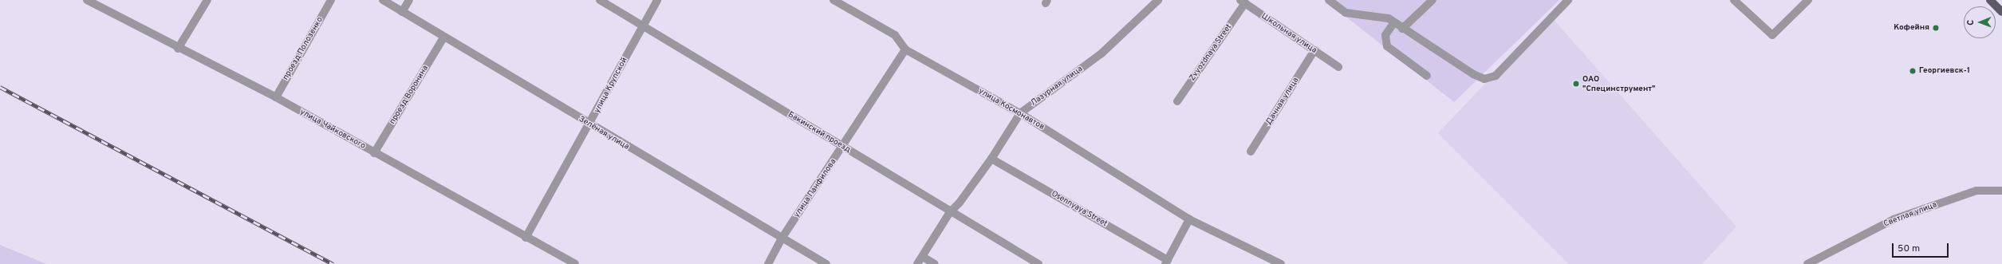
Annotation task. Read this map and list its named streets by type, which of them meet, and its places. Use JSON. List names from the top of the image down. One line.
{"streets":{"street":["Школьная улица","проезд Полозенко","Zvyozdnaya Street","улица Крупской","Лазурная улица","проезд Воронина","Дачная улица","улица Космонавтов","улица Чайковского","Бакинский проезд","Зелёная улица","улица Панфилова","Osennyaya Street","Светлая улица"]},"crossings":[["Школьная улица","Zvyozdnaya Street"],["Школьная улица","Дачная улица"],["проезд Полозенко","улица Чайковского"],["улица Крупской","улица Чайковского"],["улица Крупской","Бакинский проезд"],["улица Крупской","Зелёная улица"],["Лазурная улица","улица Космонавтов"],["Лазурная улица","Бакинский проезд"],["Лазурная улица","Osennyaya Street"],["проезд Воронина","улица Чайковского"],["проезд Воронина","Зелёная улица"],["улица Космонавтов","улица Панфилова"],["Бакинский проезд","улица Панфилова"],["Зелёная улица","улица Панфилова"]],"places":["Кофейня","Георгиевск-1","ОАО \"Специнструмент\""],"scale_bar":"50 m","north":"left"}
